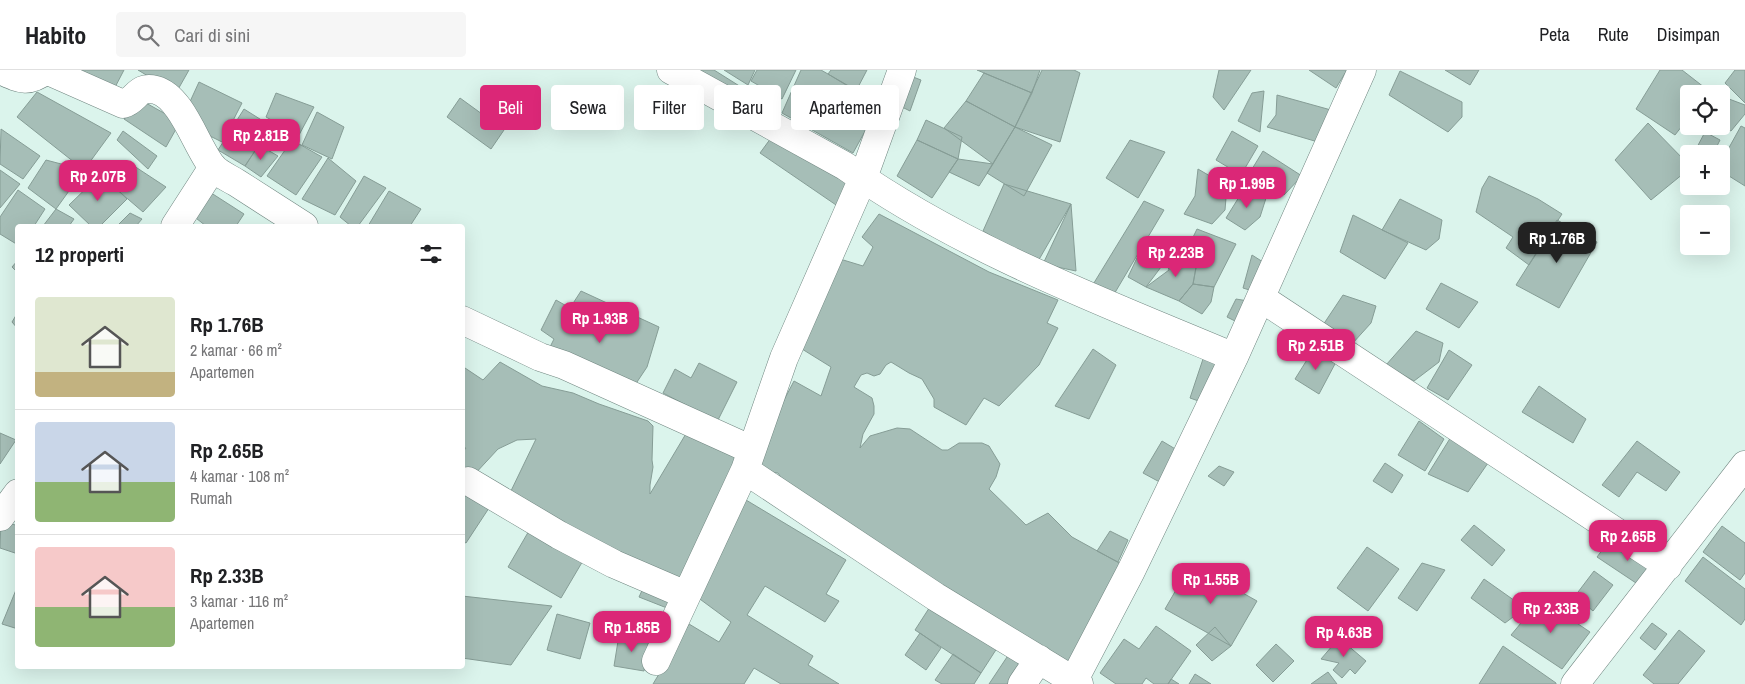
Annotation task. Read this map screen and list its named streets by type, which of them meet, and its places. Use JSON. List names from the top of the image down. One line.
{"page":{"header":"Habito","search":"Cari di sini","nav":["Peta","Rute","Disimpan"],"map_buttons":["+","−"],"chip":["Beli","Sewa","Filter","Baru","Apartemen"],"price":["Rp 2.81B","Rp 2.07B","Rp 1.99B","Rp 1.76B","Rp 2.23B","Rp 1.93B","Rp 2.51B","Rp 2.65B","Rp 1.55B","Rp 2.33B","Rp 1.85B","Rp 4.63B"],"heading":"12 properti","list":[{"name":"Rp 1.76B","note":"2 kamar · 66 m² · Apartemen"},{"name":"Rp 2.65B","note":"4 kamar · 108 m² · Rumah"},{"name":"Rp 2.33B","note":"3 kamar · 116 m² · Apartemen"}]}}
